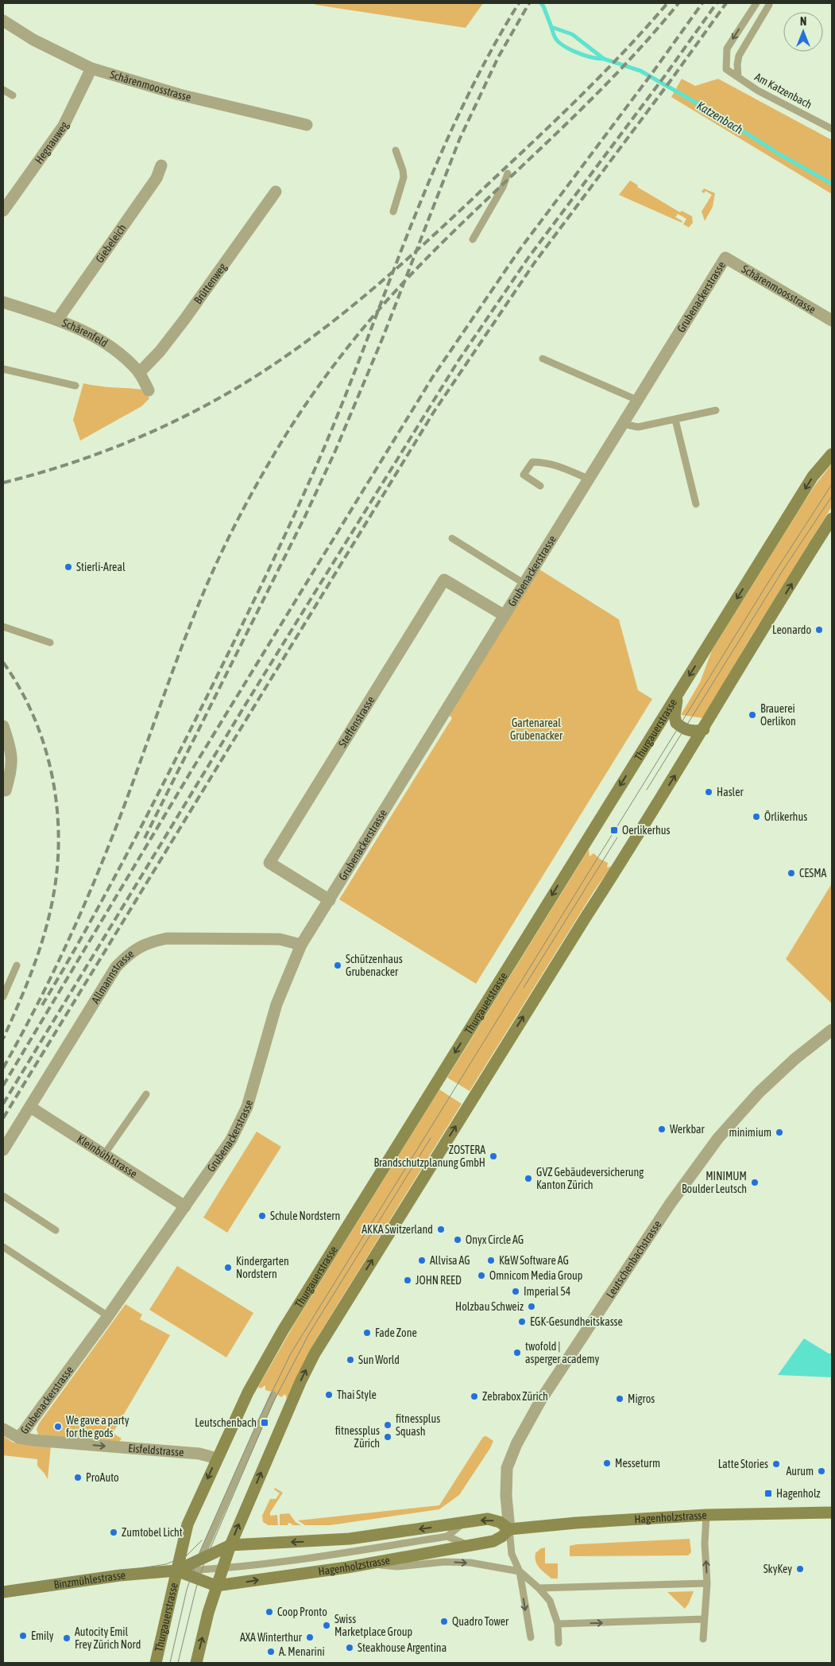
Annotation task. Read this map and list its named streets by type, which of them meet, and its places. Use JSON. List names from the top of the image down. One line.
{"streets":{"main road":["Thurgauerstrasse","Hagenholzstrasse","Binzmühlestrasse"],"street":["Schärenmoosstrasse","Hegnauweg","Giebeleich","Brüttenweg","Grubenackerstrasse","Schärenfeld","Steffenstrasse","Allmannstrasse","Kleinbühlstrasse","Leutschenbachstrasse","Eisfeldstrasse"],"lane":["Am Katzenbach"]},"crossings":[["Schärenmoosstrasse","Hegnauweg"],["Schärenmoosstrasse","Grubenackerstrasse"],["Giebeleich","Schärenfeld"],["Brüttenweg","Schärenfeld"],["Grubenackerstrasse","Steffenstrasse"],["Grubenackerstrasse","Allmannstrasse"],["Grubenackerstrasse","Kleinbühlstrasse"],["Grubenackerstrasse","Eisfeldstrasse"],["Thurgauerstrasse","Eisfeldstrasse"],["Thurgauerstrasse","Hagenholzstrasse"],["Thurgauerstrasse","Binzmühlestrasse"],["Allmannstrasse","Kleinbühlstrasse"],["Leutschenbachstrasse","Hagenholzstrasse"]],"one_way":["Eisfeldstrasse"],"water":["Katzenbach"],"parks":["Gartenareal Grubenacker"],"places":{"other":["Stierli-Areal","Leonardo","Brauerei Oerlikon","Hasler","Örlikerhus","CESMA","Schützenhaus Grubenacker","Werkbar","minimium","ZOSTERA Brandschutzplanung GmbH","GVZ Gebäudeversicherung Kanton Zürich","MINIMUM Boulder Leutsch","Schule Nordstern","AKKA Switzerland","Onyx Circle AG","Allvisa AG","K&W Software AG","Kindergarten Nordstern","Omnicom Media Group","JOHN REED","Imperial 54","Holzbau Schweiz","EGK-Gesundheitskasse","Fade Zone","twofold | asperger academy","Sun World","Thai Style","Zebrabox Zürich","Migros","fitnessplus Squash","We gave a party for the gods","fitnessplus Zürich","Messeturm","Latte Stories","Aurum","ProAuto","Zumtobel Licht","SkyKey","Coop Pronto","Quadro Tower","Swiss Marketplace Group","Emily","AXA Winterthur","Autocity Emil Frey Zürich Nord","Steakhouse Argentina","A. Menarini"],"transit":["Oerlikerhus","Leutschenbach","Hagenholz"]},"north":"top"}
